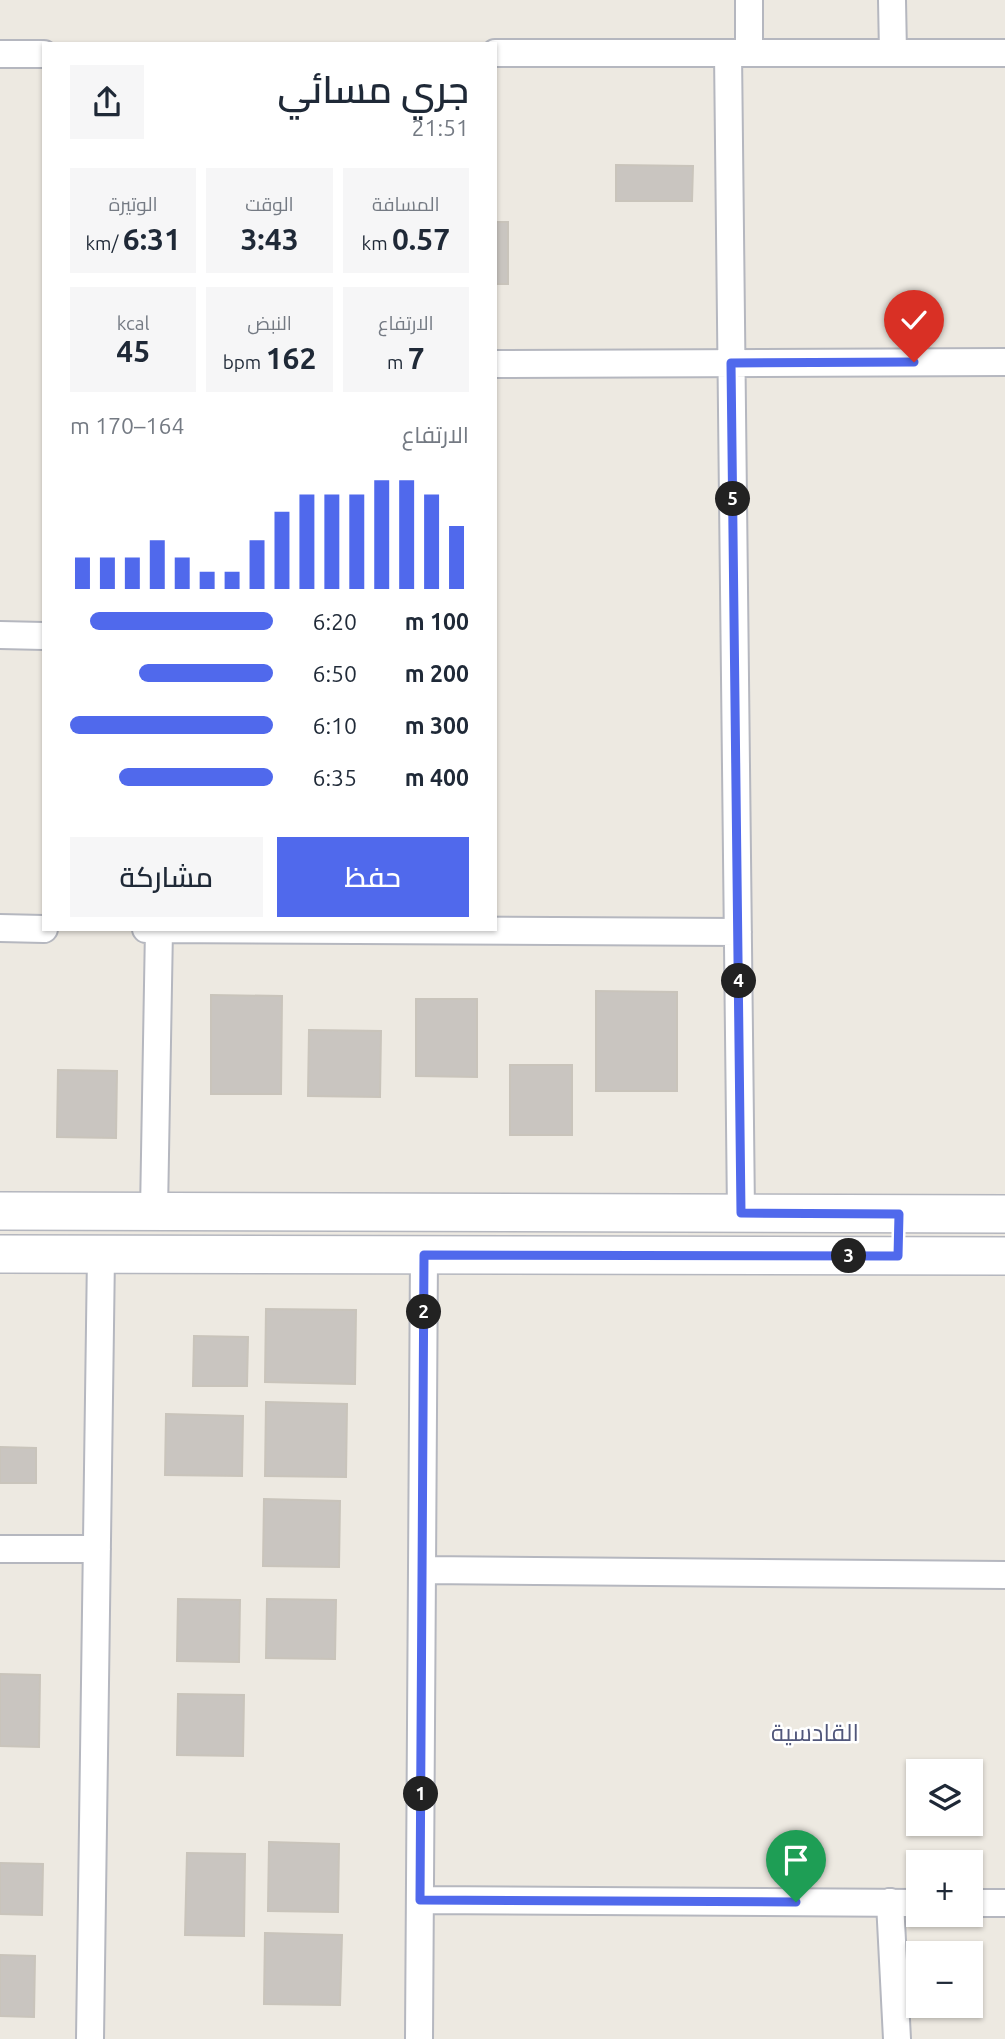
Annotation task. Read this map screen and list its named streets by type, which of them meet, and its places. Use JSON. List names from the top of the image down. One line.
{"districts":["القادسية"],"page":{"heading":["جري مسائي","21:51"],"stats":[["المسافة","0.57 km"],["الوقت","3:43"],["الوتيرة","6:31 /km"],["الارتفاع","7 m"],["النبض","162 bpm"],["kcal","45"]],"chart":["الارتفاع","164–170 m"],"pins":["5","4","3","2","1"],"list":[{"name":"100 m","note":"6:20"},{"name":"200 m","note":"6:50"},{"name":"300 m","note":"6:10"},{"name":"400 m","note":"6:35"}],"buttons":["حفظ","مشاركة"],"map_buttons":["+","−"]}}
